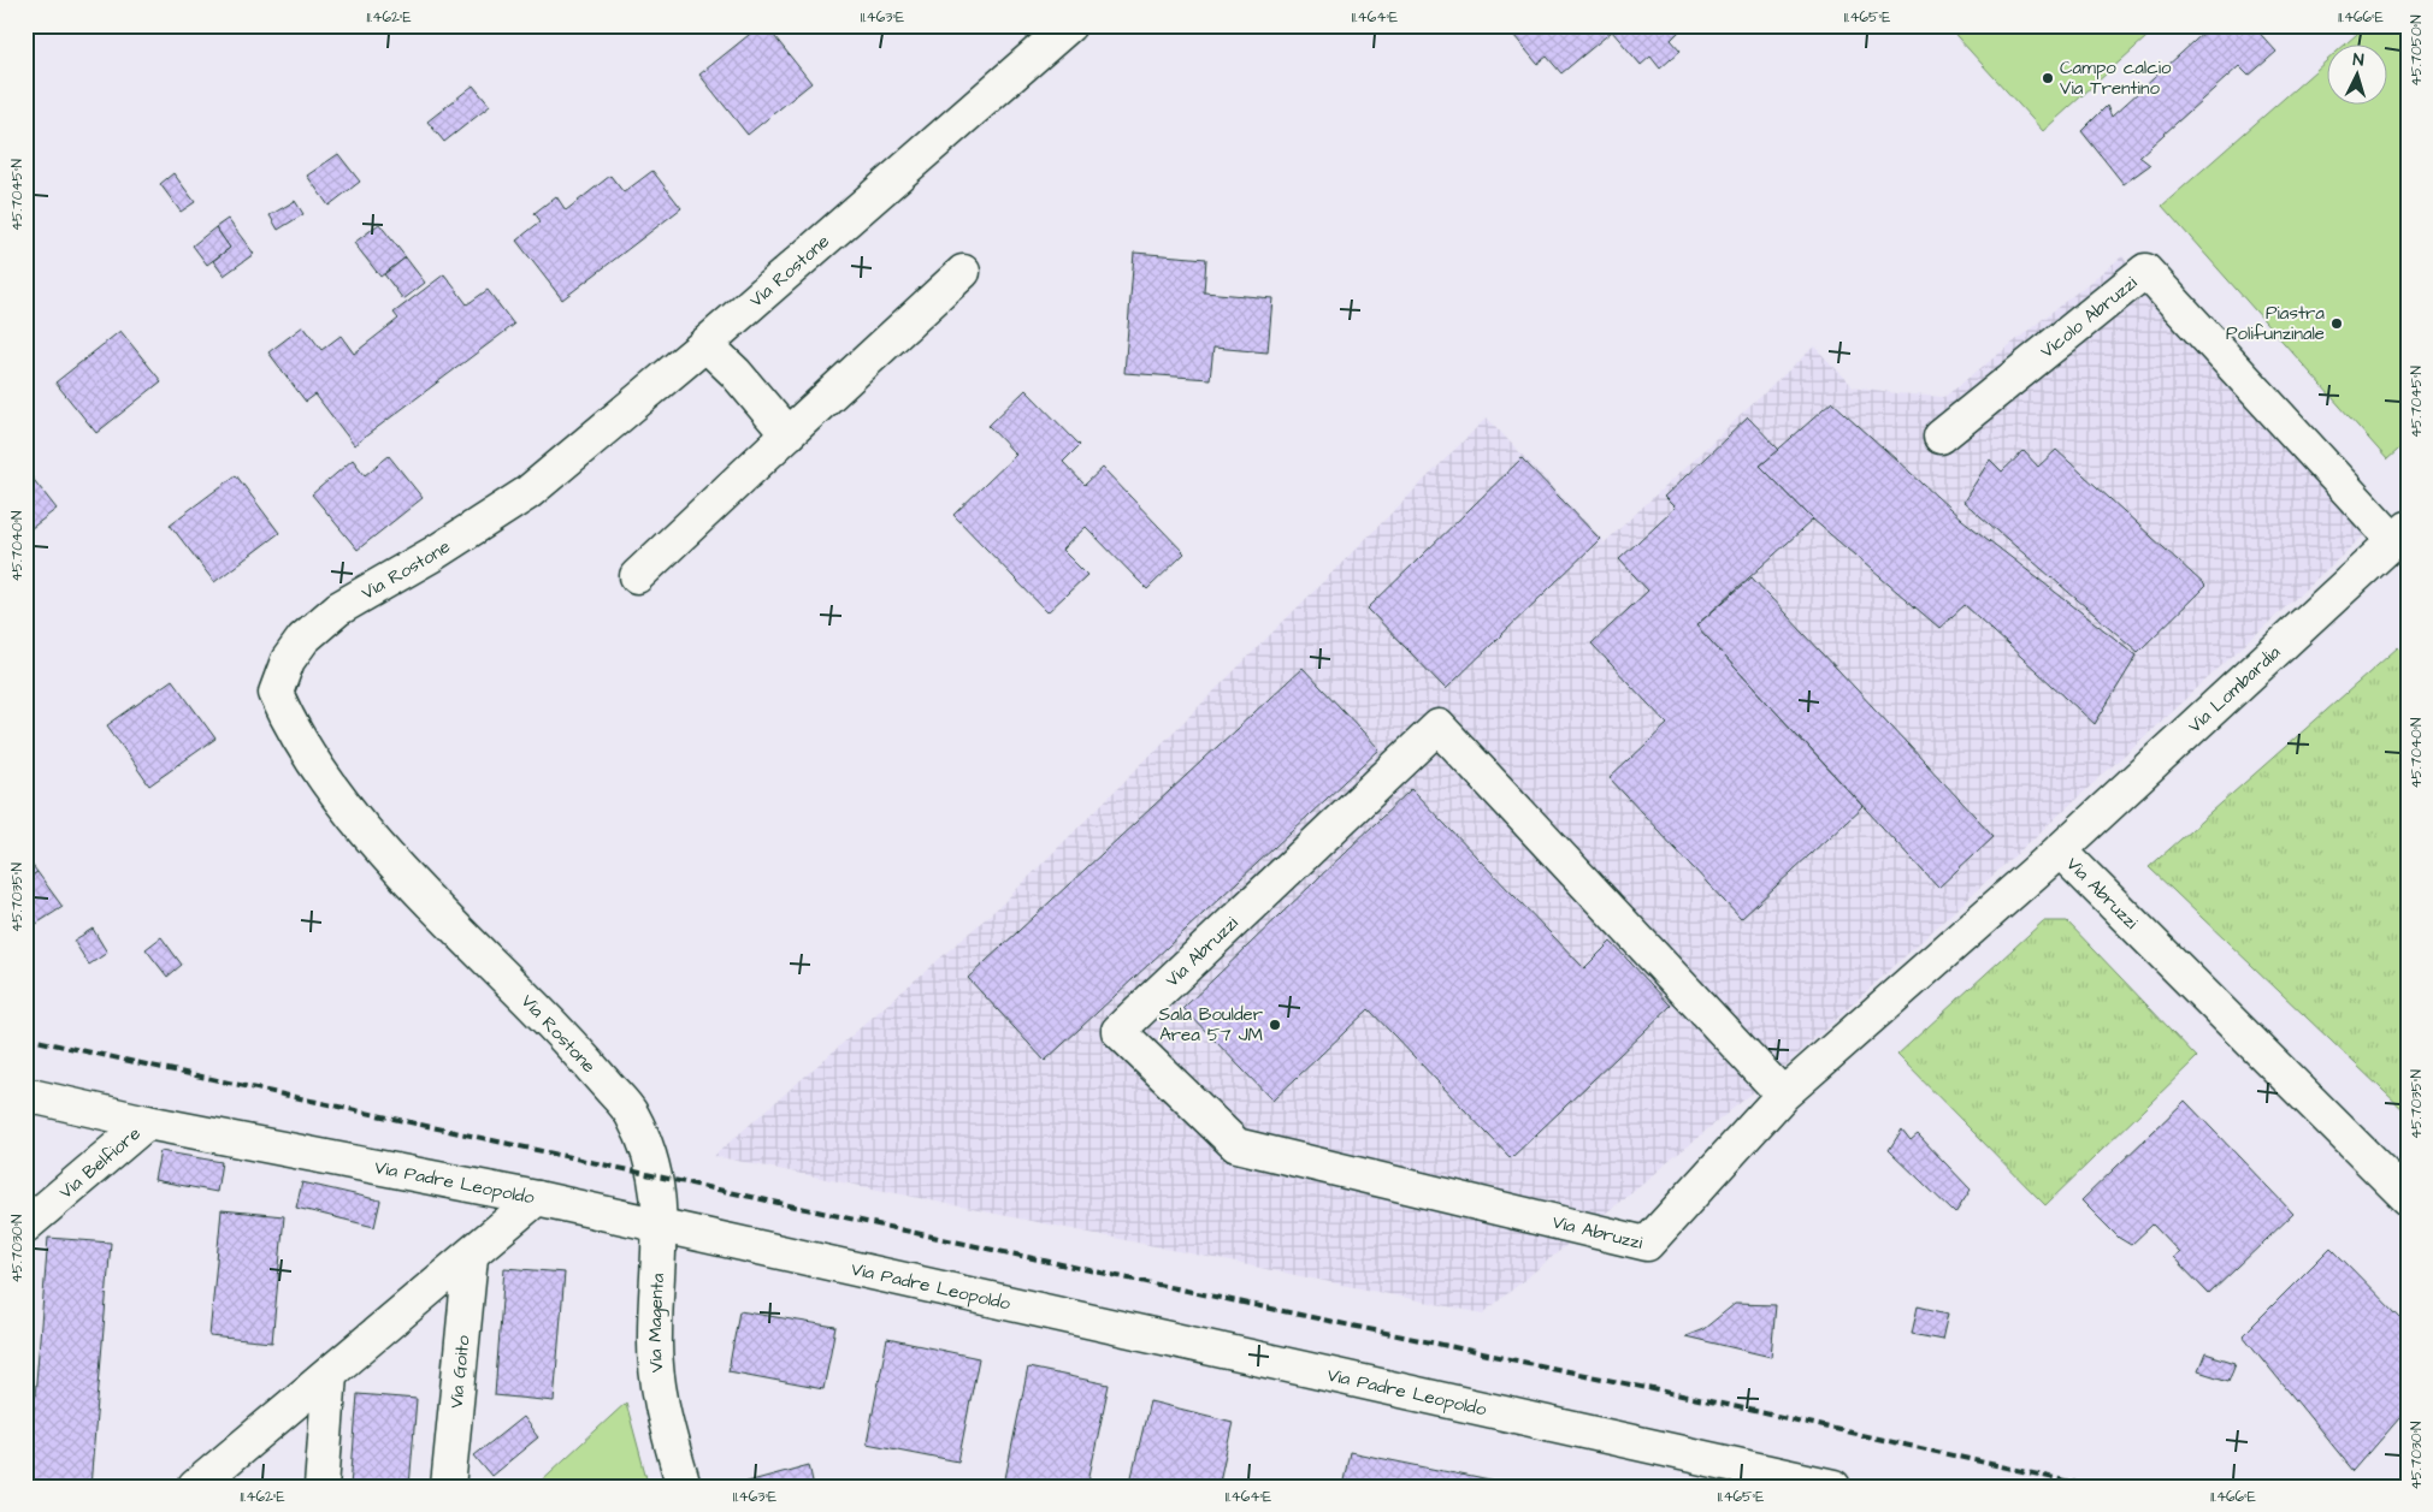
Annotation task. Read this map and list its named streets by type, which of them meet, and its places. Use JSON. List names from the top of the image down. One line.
{"streets":{"street":["Via Rostone","Vicolo Abruzzi","Via Lombardia","Via Abruzzi","Via Belfiore","Via Padre Leopoldo","Via Magenta","Via Goito"]},"crossings":[["Via Rostone","Via Padre Leopoldo"],["Via Rostone","Via Magenta"],["Vicolo Abruzzi","Via Lombardia"],["Via Lombardia","Via Abruzzi"],["Via Belfiore","Via Padre Leopoldo"],["Via Padre Leopoldo","Via Magenta"]],"places":["Campo calcio Via Trentino","Piastra Polifunzinale","Sala Boulder Area 57 JM"],"north":"top","coordinates":["11.462°E","11.463°E","11.464°E","11.465°E","11.466°E","45.7050°N","45.7045°N","45.7040°N","45.7035°N","45.7030°N"]}
